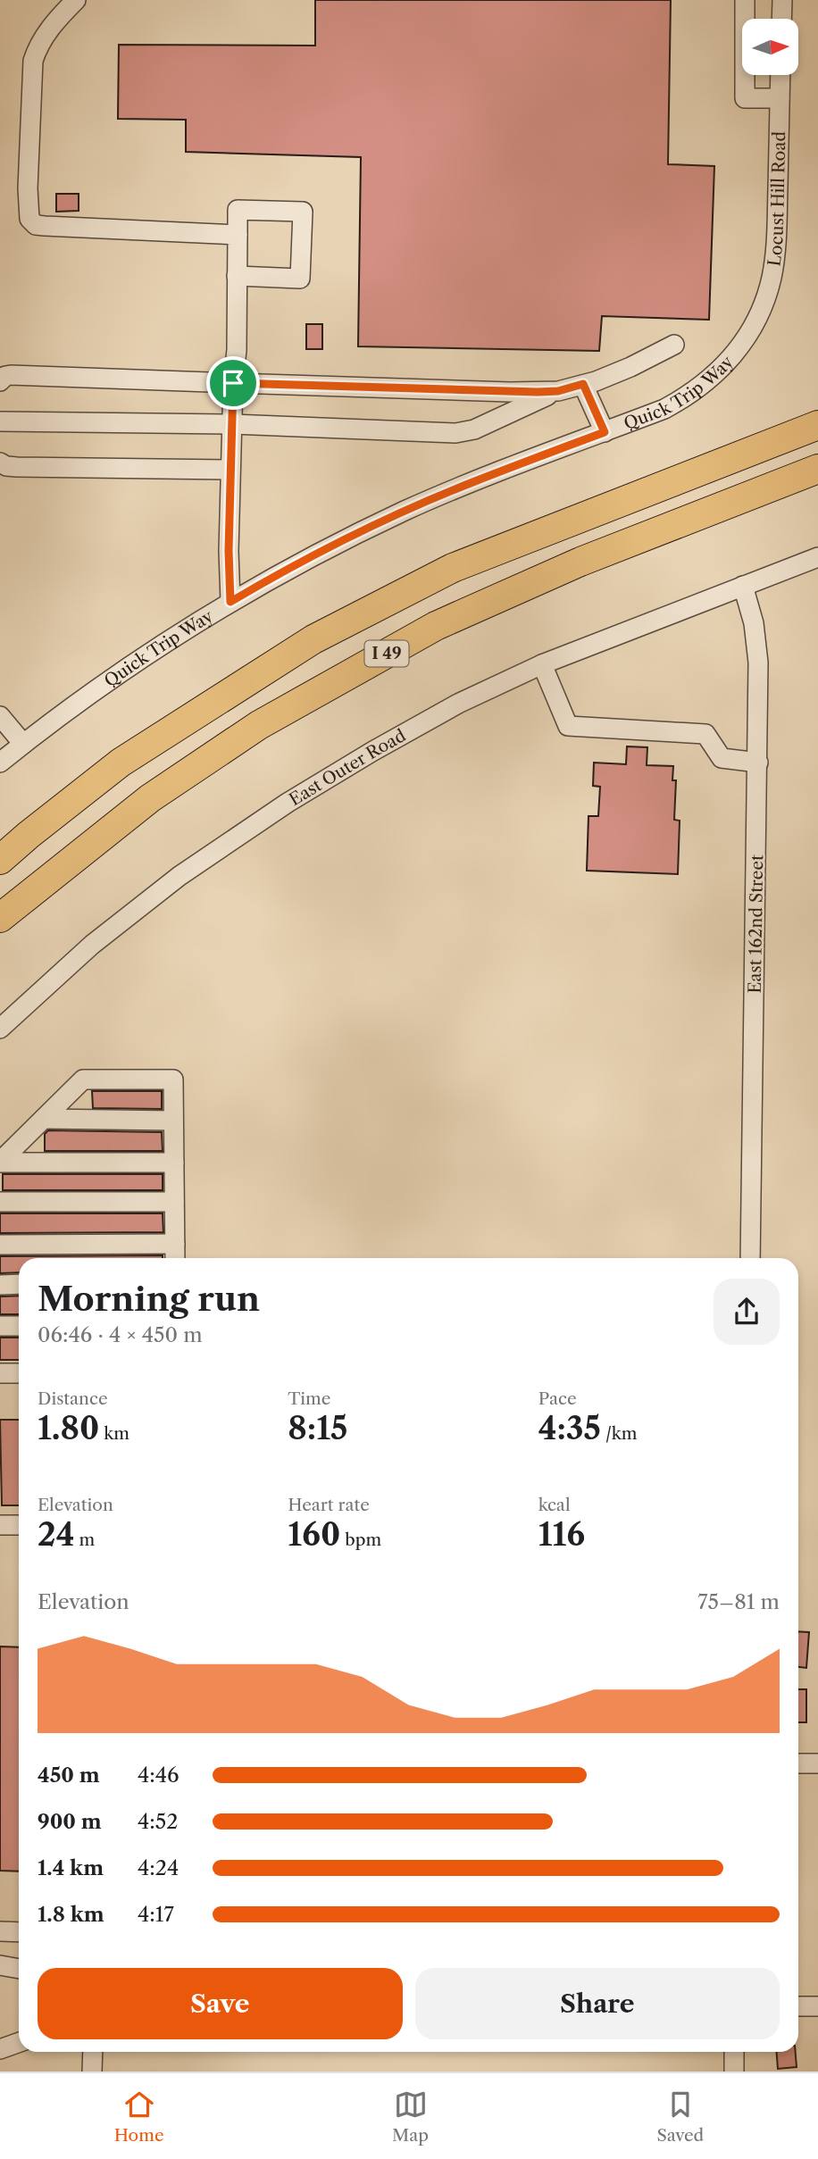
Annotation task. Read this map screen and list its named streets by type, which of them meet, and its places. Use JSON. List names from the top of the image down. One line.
{"streets":{"highway":["I 49"],"street":["Locust Hill Road","Quick Trip Way","East Outer Road","East 162nd Street"]},"crossings":[["Locust Hill Road","Quick Trip Way"],["East Outer Road","East 162nd Street"]],"north":"right","page":{"heading":["Morning run","06:46 · 4 × 450 m"],"stats":[["Distance","1.80 km"],["Time","8:15"],["Pace","4:35 /km"],["Elevation","24 m"],["Heart rate","160 bpm"],["kcal","116"]],"chart":["Elevation","75–81 m"],"list":[{"name":"450 m","note":"4:46"},{"name":"900 m","note":"4:52"},{"name":"1.4 km","note":"4:24"},{"name":"1.8 km","note":"4:17"}],"buttons":["Save","Share"],"tabs":["Home","Map","Saved"]}}
